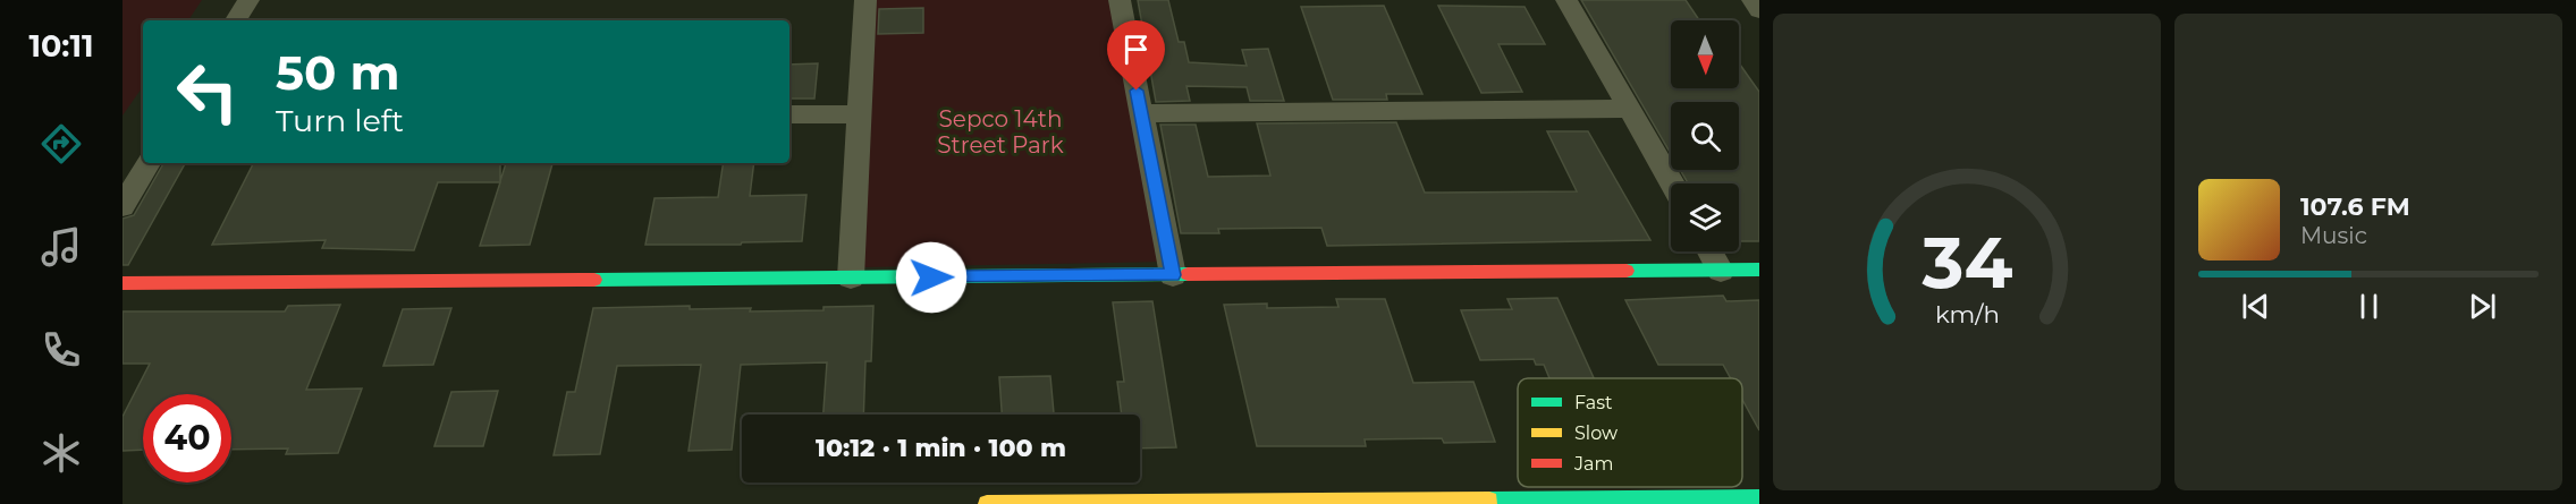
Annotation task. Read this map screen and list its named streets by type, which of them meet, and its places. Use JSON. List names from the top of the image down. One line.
{"parks":["Sepco 14th Street Park"],"legend":["Fast","Slow","Jam"],"north":"bottom","page":{"tabs":"10:11","turn":["50 m","Turn left"],"song":["107.6 FM","Music"],"limit":"40","trip":"10:12 · 1 min · 100 m","gauge":["34","km/h"]}}
